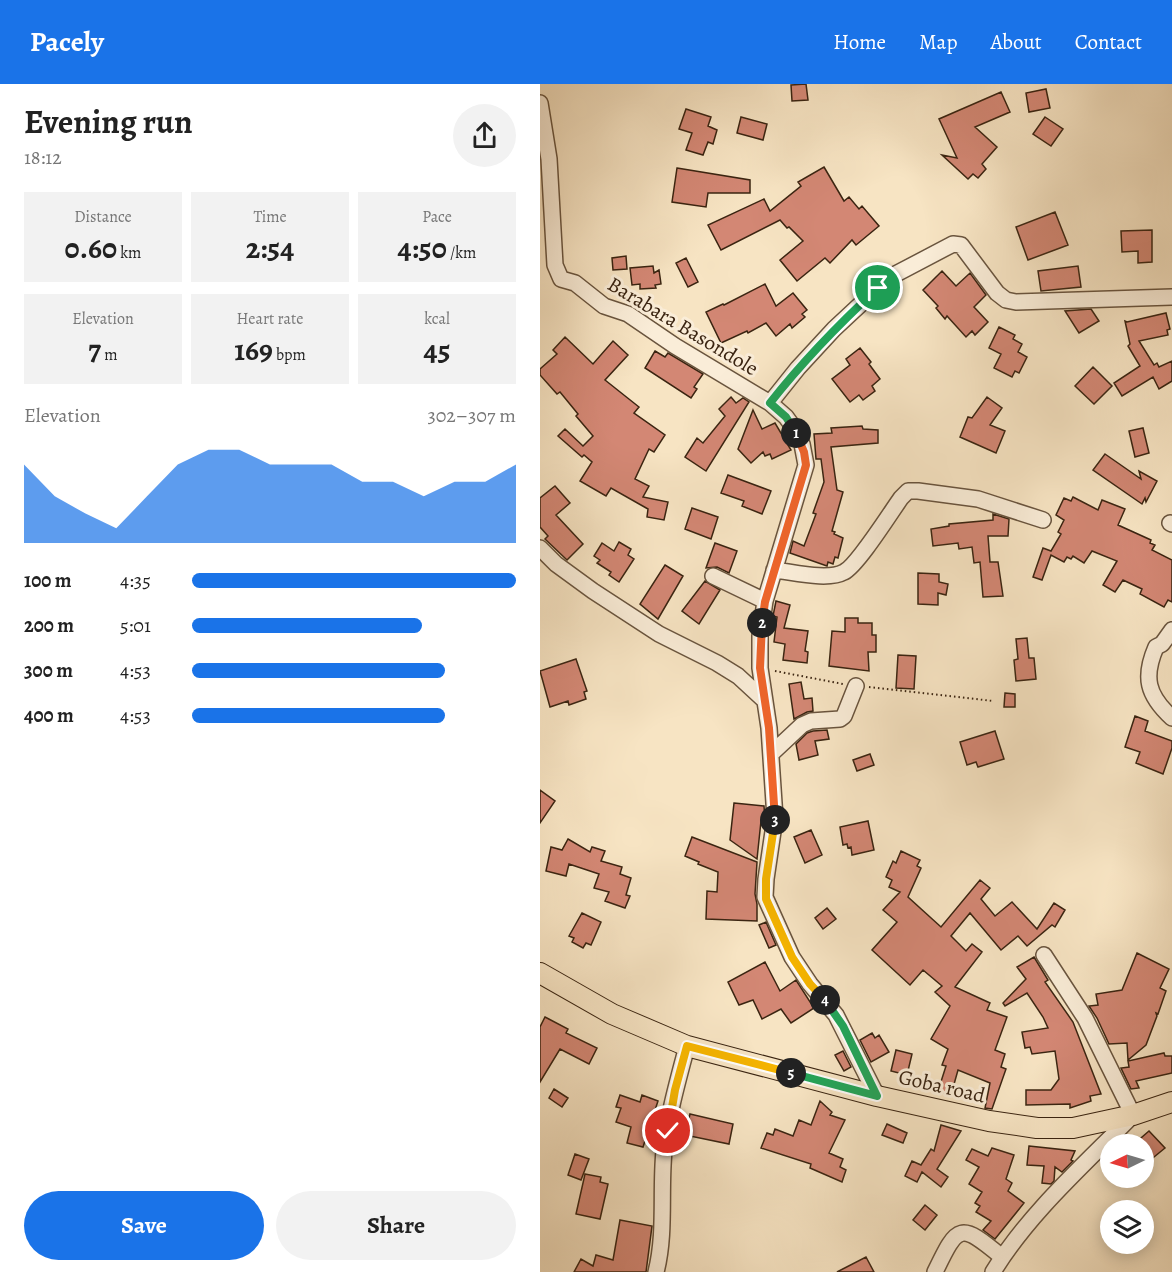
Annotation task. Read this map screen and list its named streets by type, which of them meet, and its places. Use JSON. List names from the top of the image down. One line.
{"streets":{"main road":["Goba road"],"street":["Barabara Basondole"]},"crossings":[["Barabara Basondole","Goba road"]],"north":"left","page":{"header":"Pacely","nav":["Home","Map","About","Contact"],"heading":["Evening run","18:12"],"stats":[["Distance","0.60 km"],["Time","2:54"],["Pace","4:50 /km"],["Elevation","7 m"],["Heart rate","169 bpm"],["kcal","45"]],"chart":["Elevation","302–307 m"],"pins":["1","2","3","4","5"],"list":[{"name":"100 m","note":"4:35"},{"name":"200 m","note":"5:01"},{"name":"300 m","note":"4:53"},{"name":"400 m","note":"4:53"}],"buttons":["Save","Share"]}}
